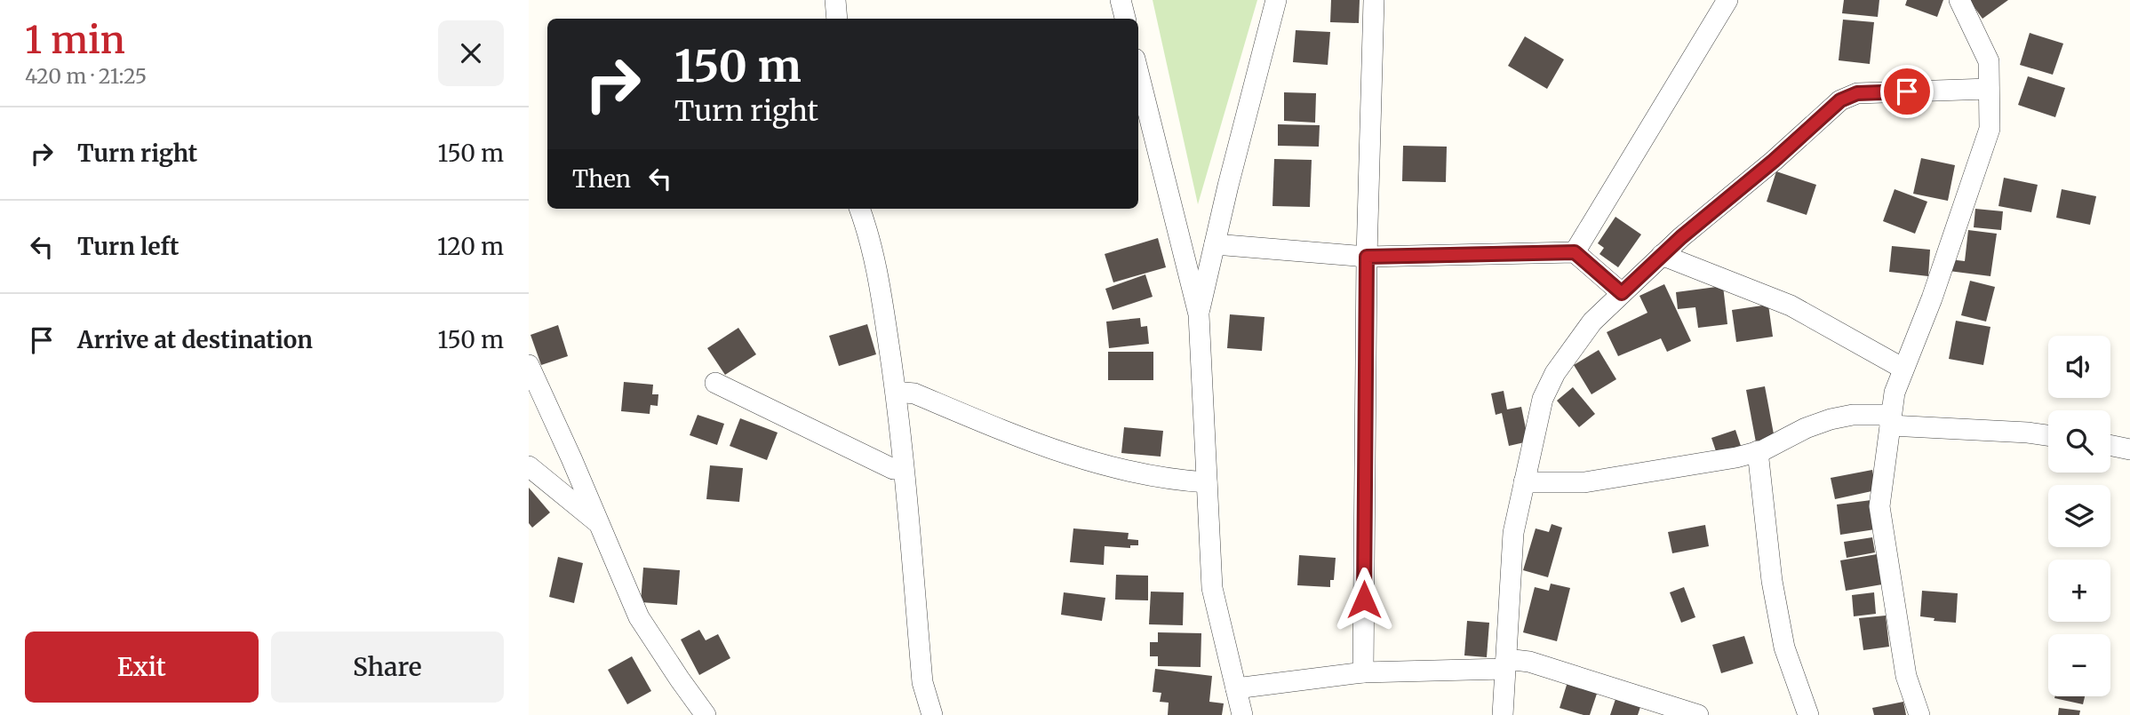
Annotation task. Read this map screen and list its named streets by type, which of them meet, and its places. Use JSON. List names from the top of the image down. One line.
{"page":{"heading":["1 min","420 m · 21:25"],"turn":["150 m","Turn right"],"list":[{"name":"Turn right","value":"150 m"},{"name":"Turn left","value":"120 m"},{"name":"Arrive at destination","value":"150 m"}],"then":"Then","map_buttons":["+","−"],"buttons":["Exit","Share"]}}
